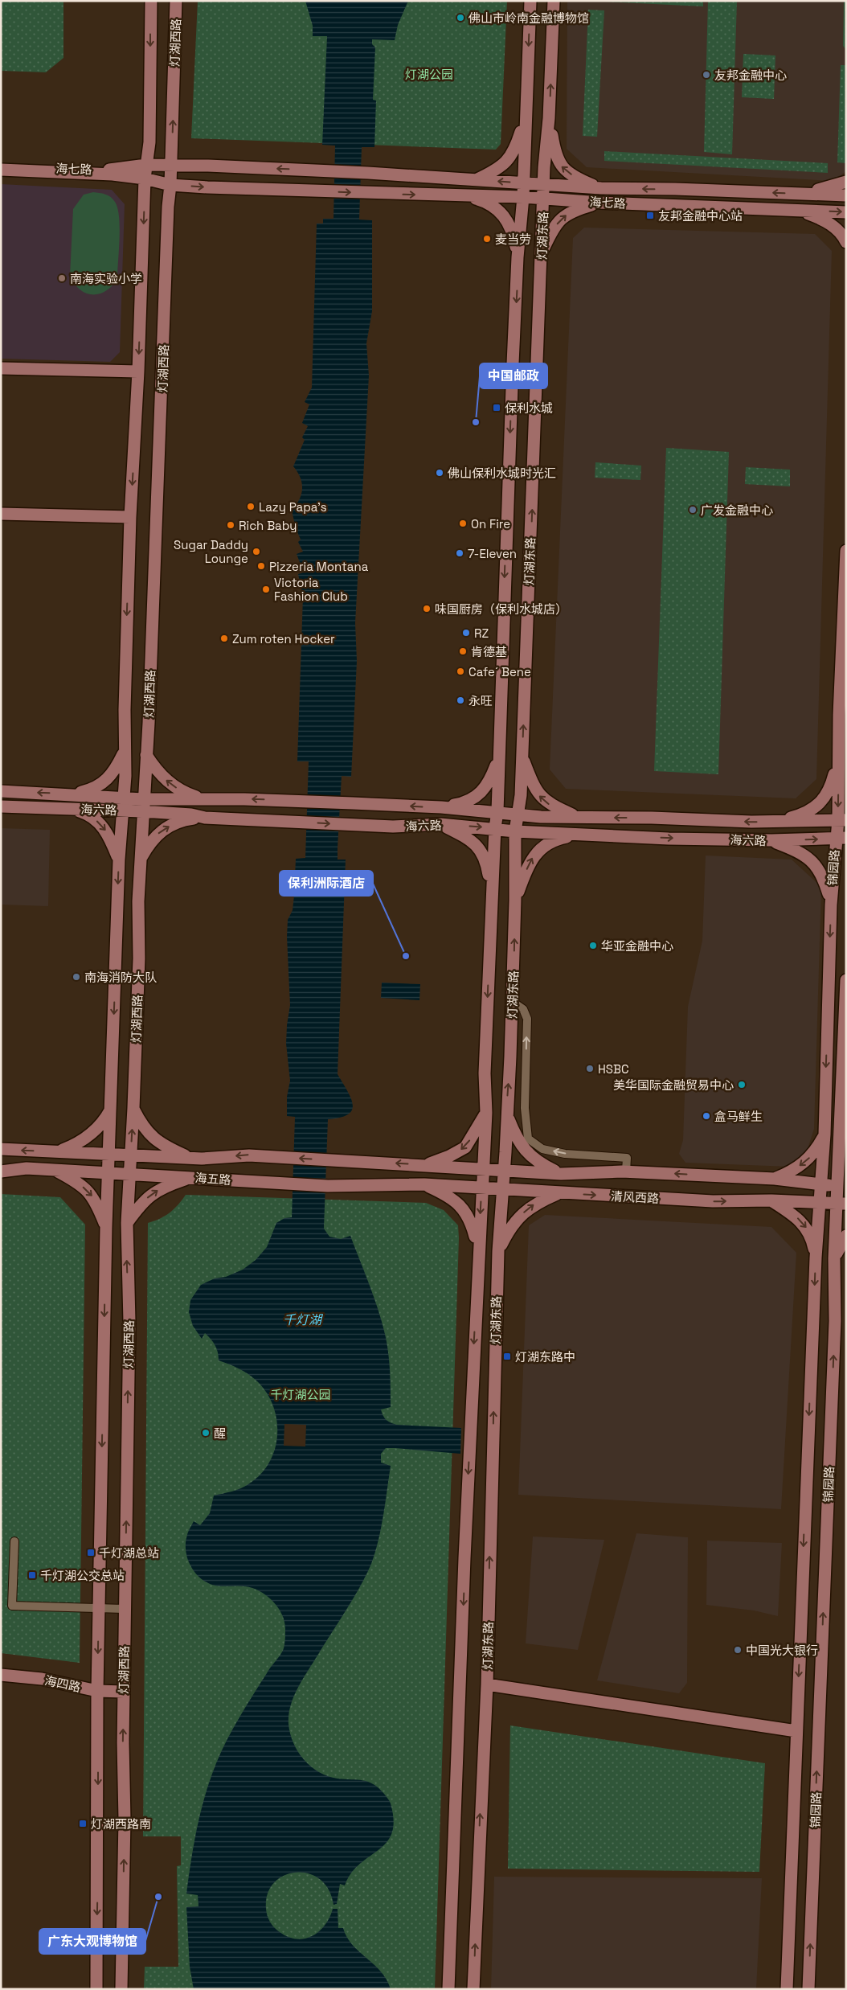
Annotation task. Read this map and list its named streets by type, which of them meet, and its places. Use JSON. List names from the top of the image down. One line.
{"streets":{"main road":["灯湖西路","海七路","灯湖东路","海六路","锦园路","海五路","清风西路","海四路"]},"crossings":[["灯湖西路","海七路"],["灯湖西路","海六路"],["灯湖西路","海五路"],["灯湖西路","清风西路"],["灯湖西路","海四路"],["海七路","灯湖东路"],["灯湖东路","海六路"],["灯湖东路","清风西路"],["海六路","锦园路"],["锦园路","清风西路"],["海五路","清风西路"]],"water":["千灯湖"],"parks":["灯湖公园","千灯湖公园"],"places":{"other":["佛山市岭南金融博物馆","友邦金融中心","麦当劳","南海实验小学","中国邮政","佛山保利水城时光汇","Lazy Papa's","广发金融中心","On Fire","Rich Baby","Sugar Daddy Lounge","7-Eleven","Pizzeria Montana","Victoria Fashion Club","味国厨房（保利水城店）","RZ","Zum roten Hocker","肯德基","Cafe´ Bene","永旺","华亚金融中心","保利洲际酒店","南海消防大队","HSBC","美华国际金融贸易中心","盒马鲜生","醒","中国光大银行","广东大观博物馆"],"transit":["友邦金融中心站","保利水城","灯湖东路中","千灯湖总站","千灯湖公交总站","灯湖西路南"]}}
